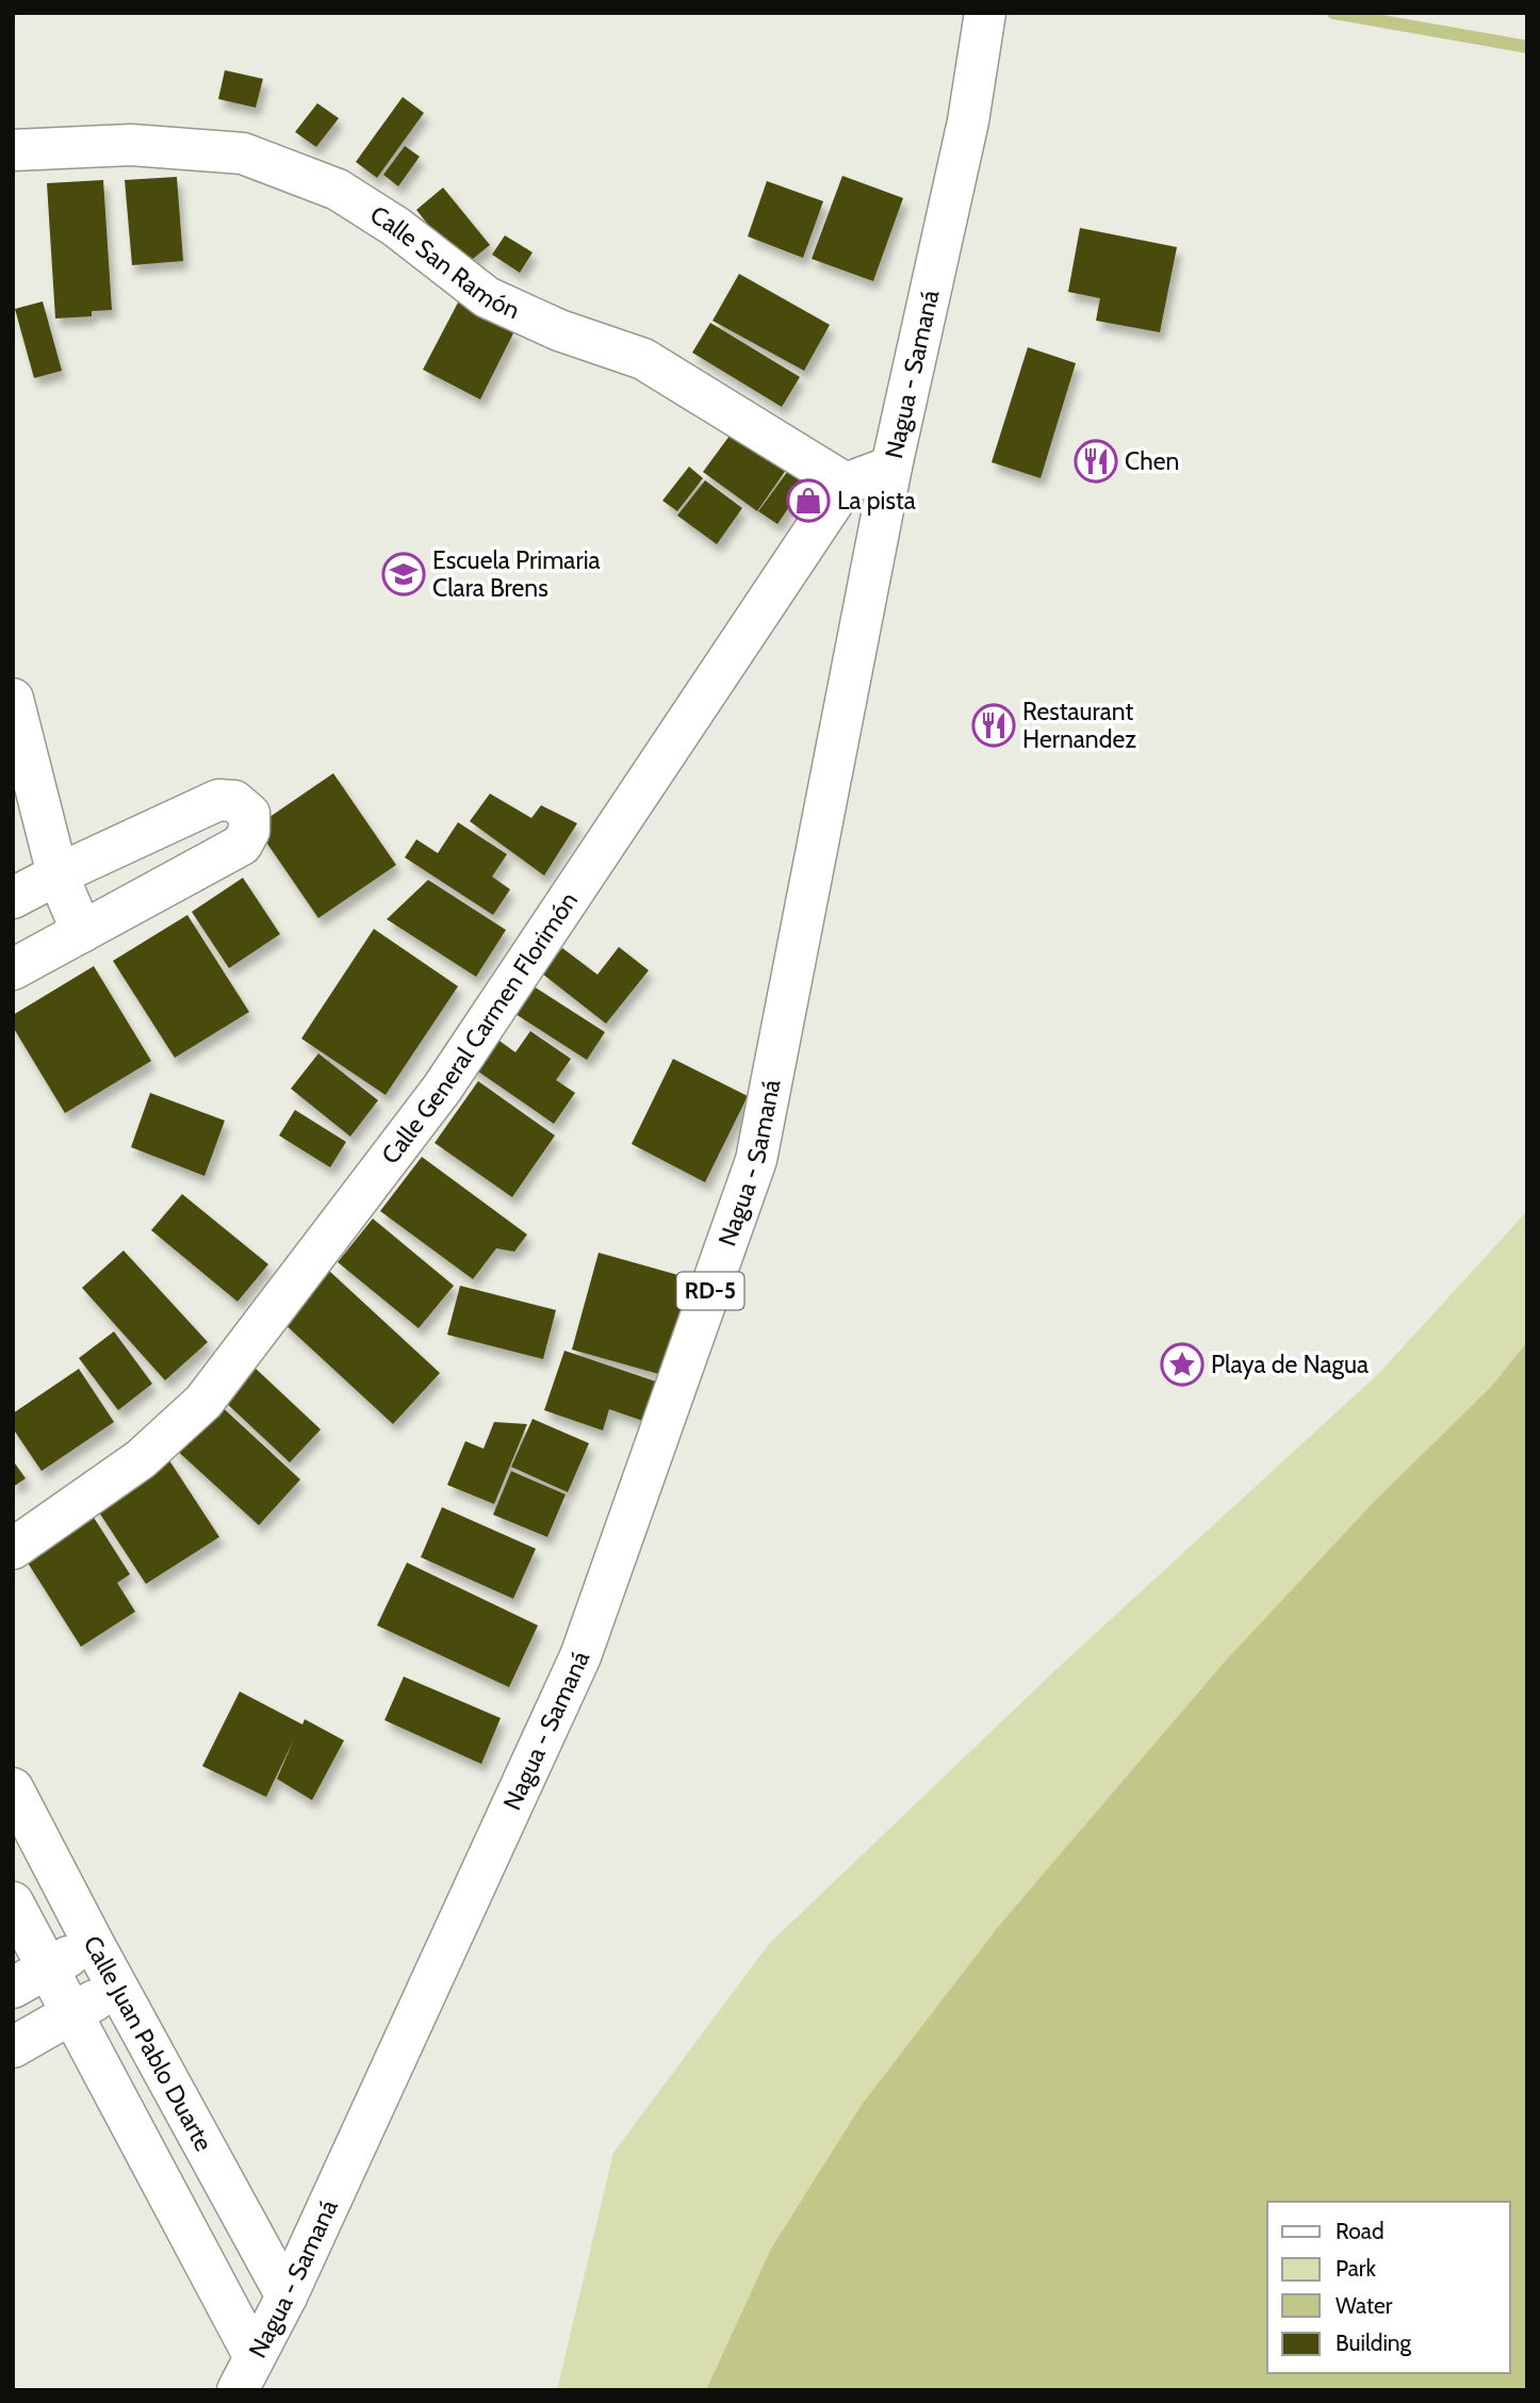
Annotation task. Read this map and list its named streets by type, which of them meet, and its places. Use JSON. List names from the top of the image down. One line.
{"streets":{"street":["Calle San Ramón","Nagua - Samaná","Calle General Carmen Florimón","RD-5","Calle Juan Pablo Duarte"]},"crossings":[["Calle San Ramón","Calle General Carmen Florimón"],["Nagua - Samaná","Calle Juan Pablo Duarte"]],"places":{"restaurant":["Chen","Restaurant Hernandez"],"shop":["La pista"],"school or university":["Escuela Primaria Clara Brens"],"place":["Playa de Nagua"]},"legend":["Road","Park","Water","Building"]}
